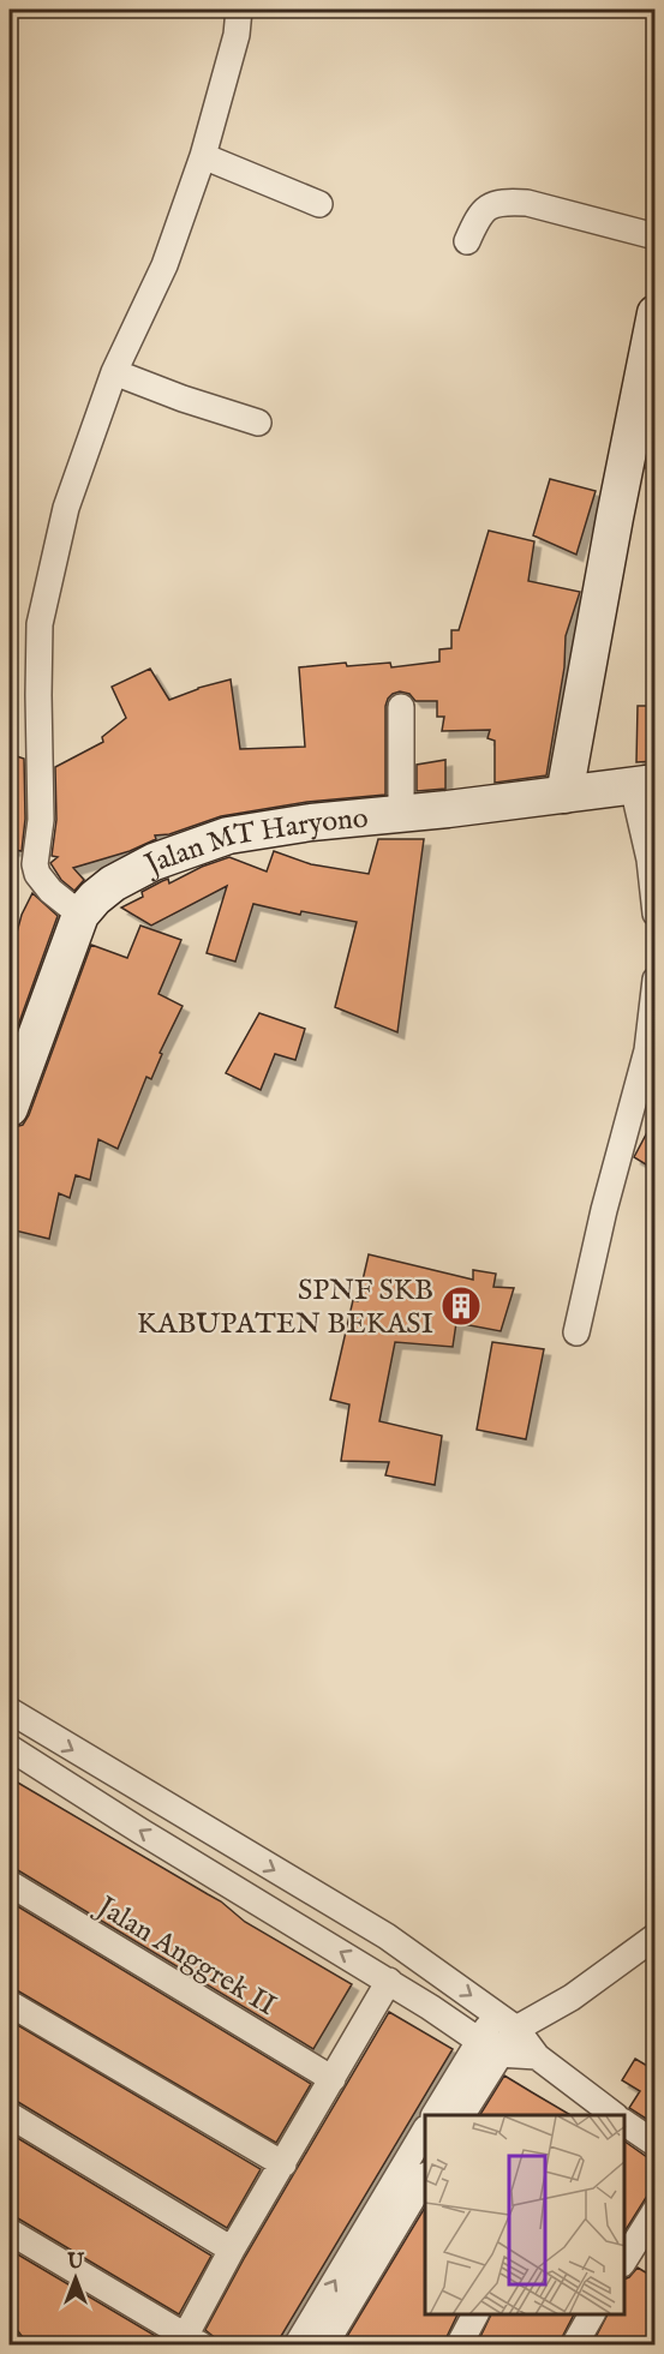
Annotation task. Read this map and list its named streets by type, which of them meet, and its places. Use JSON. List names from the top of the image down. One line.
{"streets":{"main road":["Jalan MT Haryono"],"street":["Jalan Anggrek II"]},"places":{"building":["SPNF SKB KABUPATEN BEKASI"]},"north":"top"}
